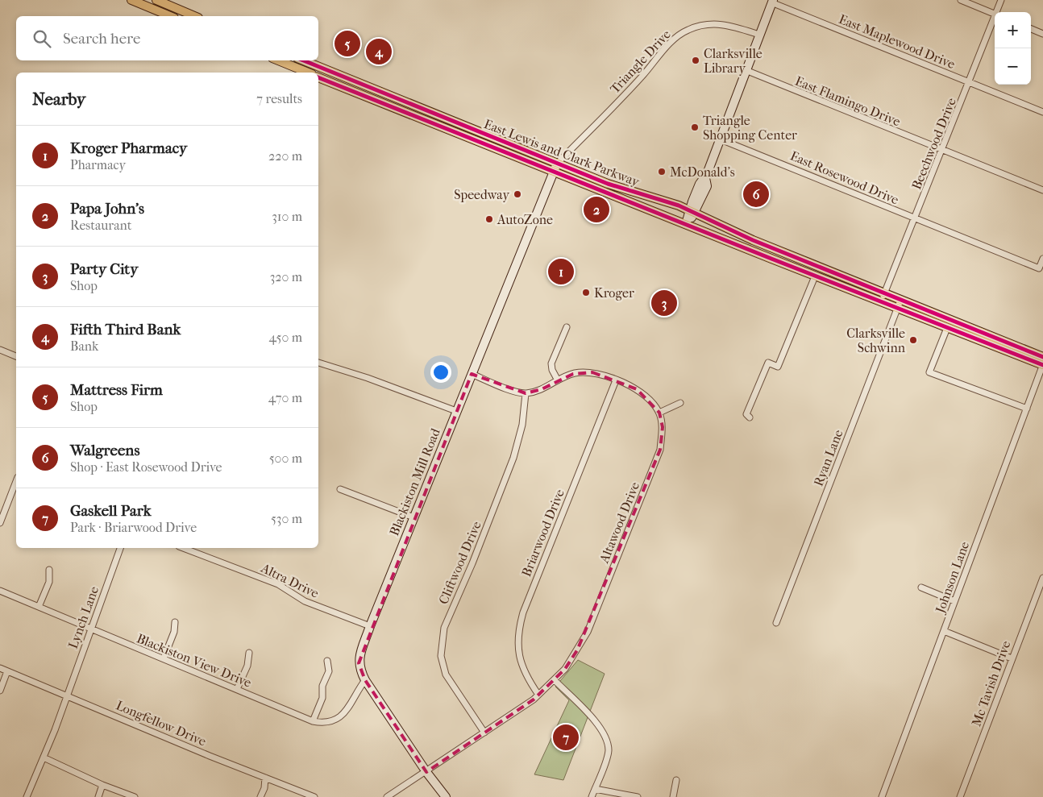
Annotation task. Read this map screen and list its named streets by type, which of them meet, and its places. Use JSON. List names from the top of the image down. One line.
{"streets":{"main road":["East Lewis and Clark Parkway","Blackiston Mill Road"],"street":["East Maplewood Drive","Triangle Drive","East Flamingo Drive","Beechwood Drive","East Rosewood Drive","Ryan Lane","Altawood Drive","Briarwood Drive","Cliftwood Drive","Johnson Lane","Altra Drive","Lynch Lane","Blackiston View Drive","Mc Tavish Drive","Longfellow Drive"]},"crossings":[["East Maplewood Drive","Beechwood Drive"],["Triangle Drive","East Lewis and Clark Parkway"],["Triangle Drive","Blackiston Mill Road"],["East Flamingo Drive","Beechwood Drive"],["Beechwood Drive","East Lewis and Clark Parkway"],["Beechwood Drive","East Rosewood Drive"],["East Lewis and Clark Parkway","Blackiston Mill Road"],["Blackiston Mill Road","Altawood Drive"],["Blackiston Mill Road","Altra Drive"],["Blackiston Mill Road","Blackiston View Drive"],["Altawood Drive","Briarwood Drive"],["Altawood Drive","Cliftwood Drive"],["Lynch Lane","Blackiston View Drive"],["Lynch Lane","Longfellow Drive"]],"places":["Clarksville Library","Triangle Shopping Center","McDonald's","Speedway","AutoZone","Kroger","Clarksville Schwinn"],"page":{"map_buttons":["+","−"],"search":"Search here","pins":["5","4","6","2","1","3","7"],"heading":["Nearby","7 results"],"list":[{"mark":"1","name":"Kroger Pharmacy","note":"Pharmacy","value":"220 m"},{"mark":"2","name":"Papa John's","note":"Restaurant","value":"310 m"},{"mark":"3","name":"Party City","note":"Shop","value":"320 m"},{"mark":"4","name":"Fifth Third Bank","note":"Bank","value":"450 m"},{"mark":"5","name":"Mattress Firm","note":"Shop","value":"470 m"},{"mark":"6","name":"Walgreens","note":"Shop · East Rosewood Drive","value":"500 m"},{"mark":"7","name":"Gaskell Park","note":"Park · Briarwood Drive","value":"530 m"}]}}
